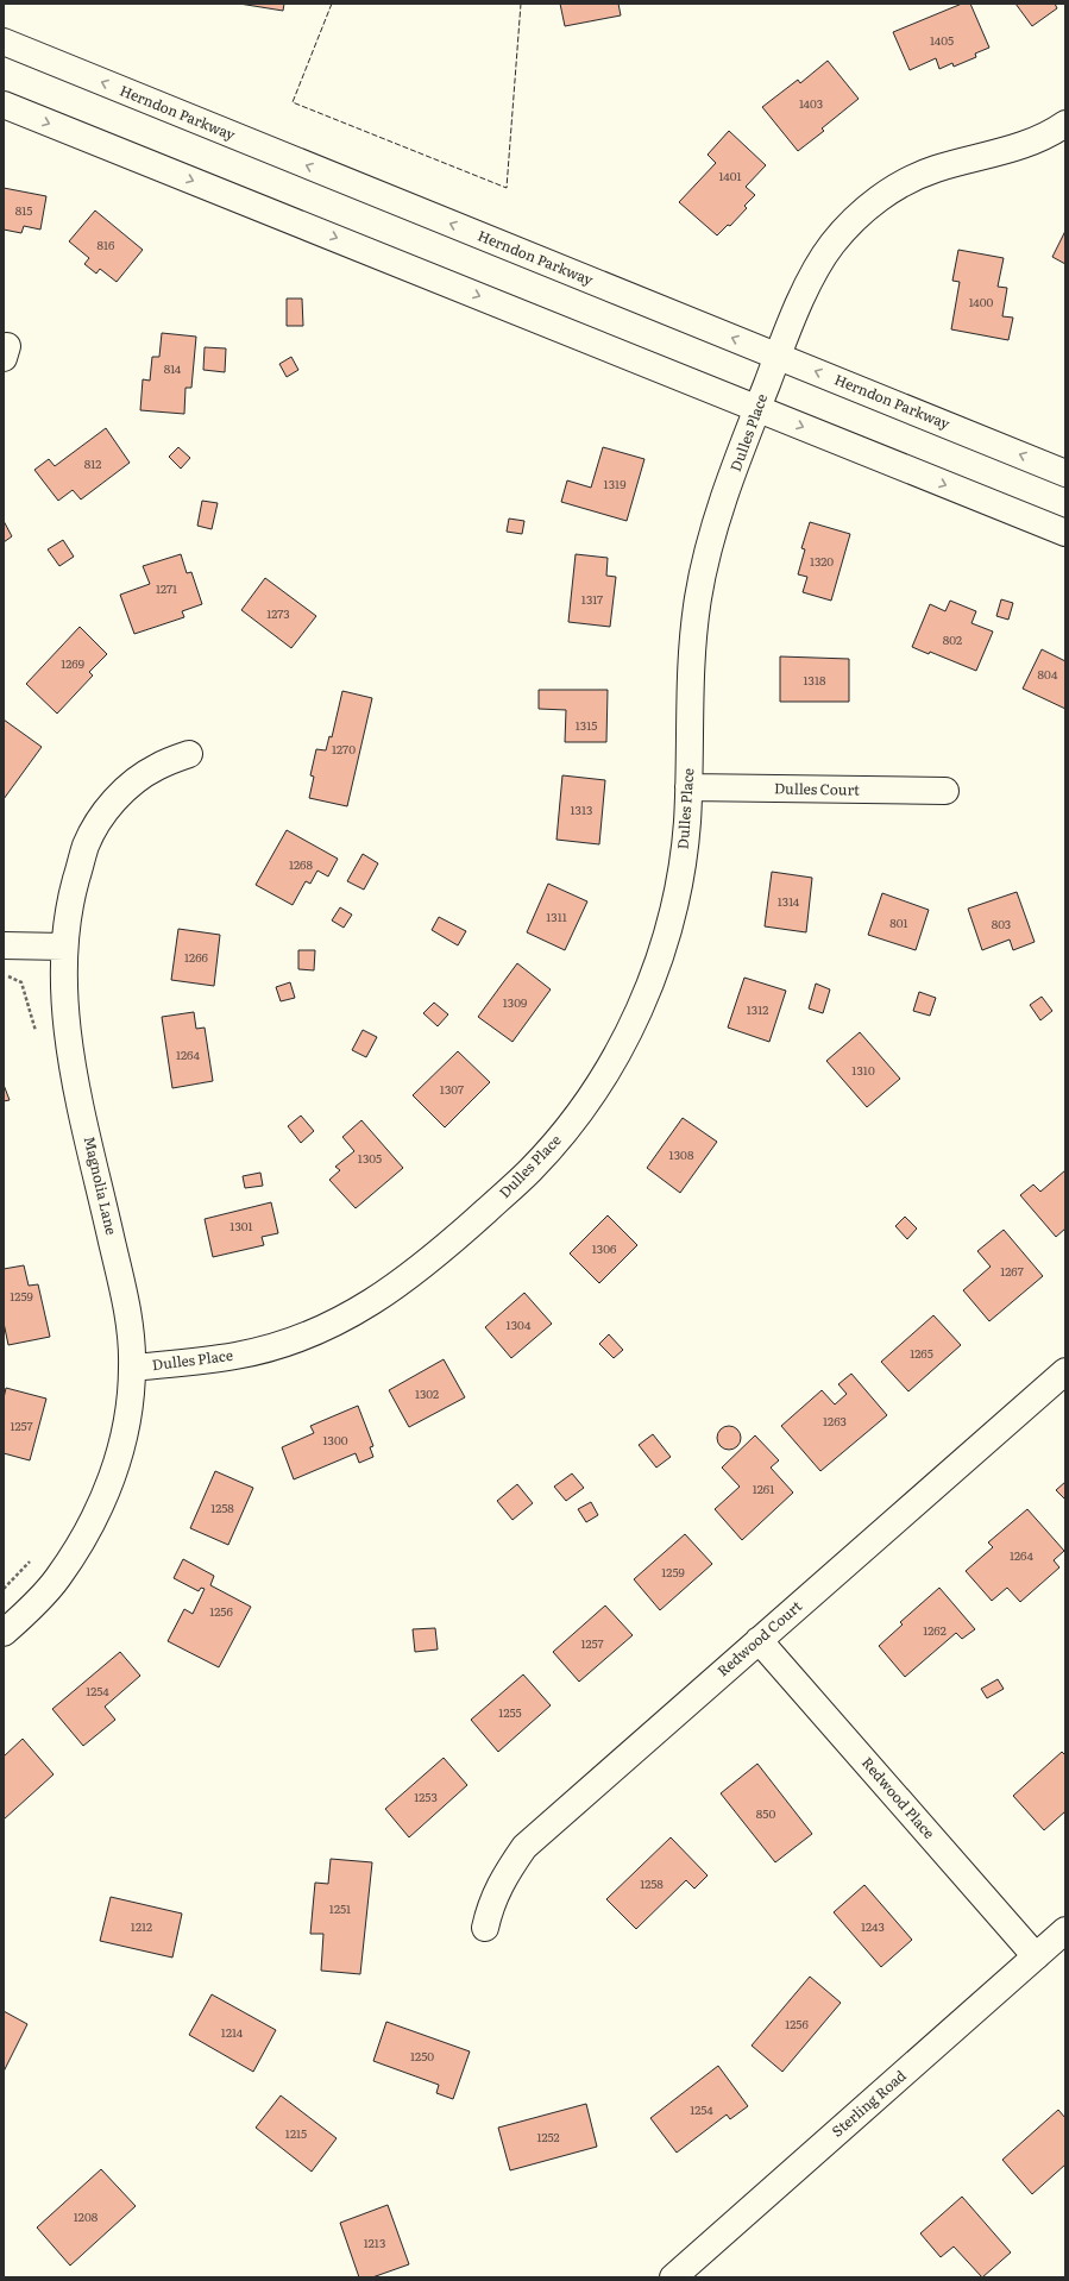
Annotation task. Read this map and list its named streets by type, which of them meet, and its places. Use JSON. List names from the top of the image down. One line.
{"streets":{"street":["Herndon Parkway","Dulles Place","Dulles Court","Magnolia Lane","Redwood Court","Redwood Place","Sterling Road"]},"crossings":[["Herndon Parkway","Dulles Place"],["Dulles Place","Dulles Court"],["Dulles Place","Magnolia Lane"],["Redwood Court","Redwood Place"],["Redwood Place","Sterling Road"]],"house_numbers":["1405","1403","1401","815","816","1400","814","812","1319","1320","1271","1317","1273","802","1269","804","1318","1315","1270","1313","1268","1314","1311","801","803","1266","1309","1312","1264","1310","1307","1308","1305","1301","1306","1267","1259","1304","1265","1302","1263","1257","1300","1261","1258","1264","1259","1256","1262","1257","1254","1255","1253","850","1258","1251","1212","1243","1256","1214","1250","1254","1215","1252","1208","1213"]}
